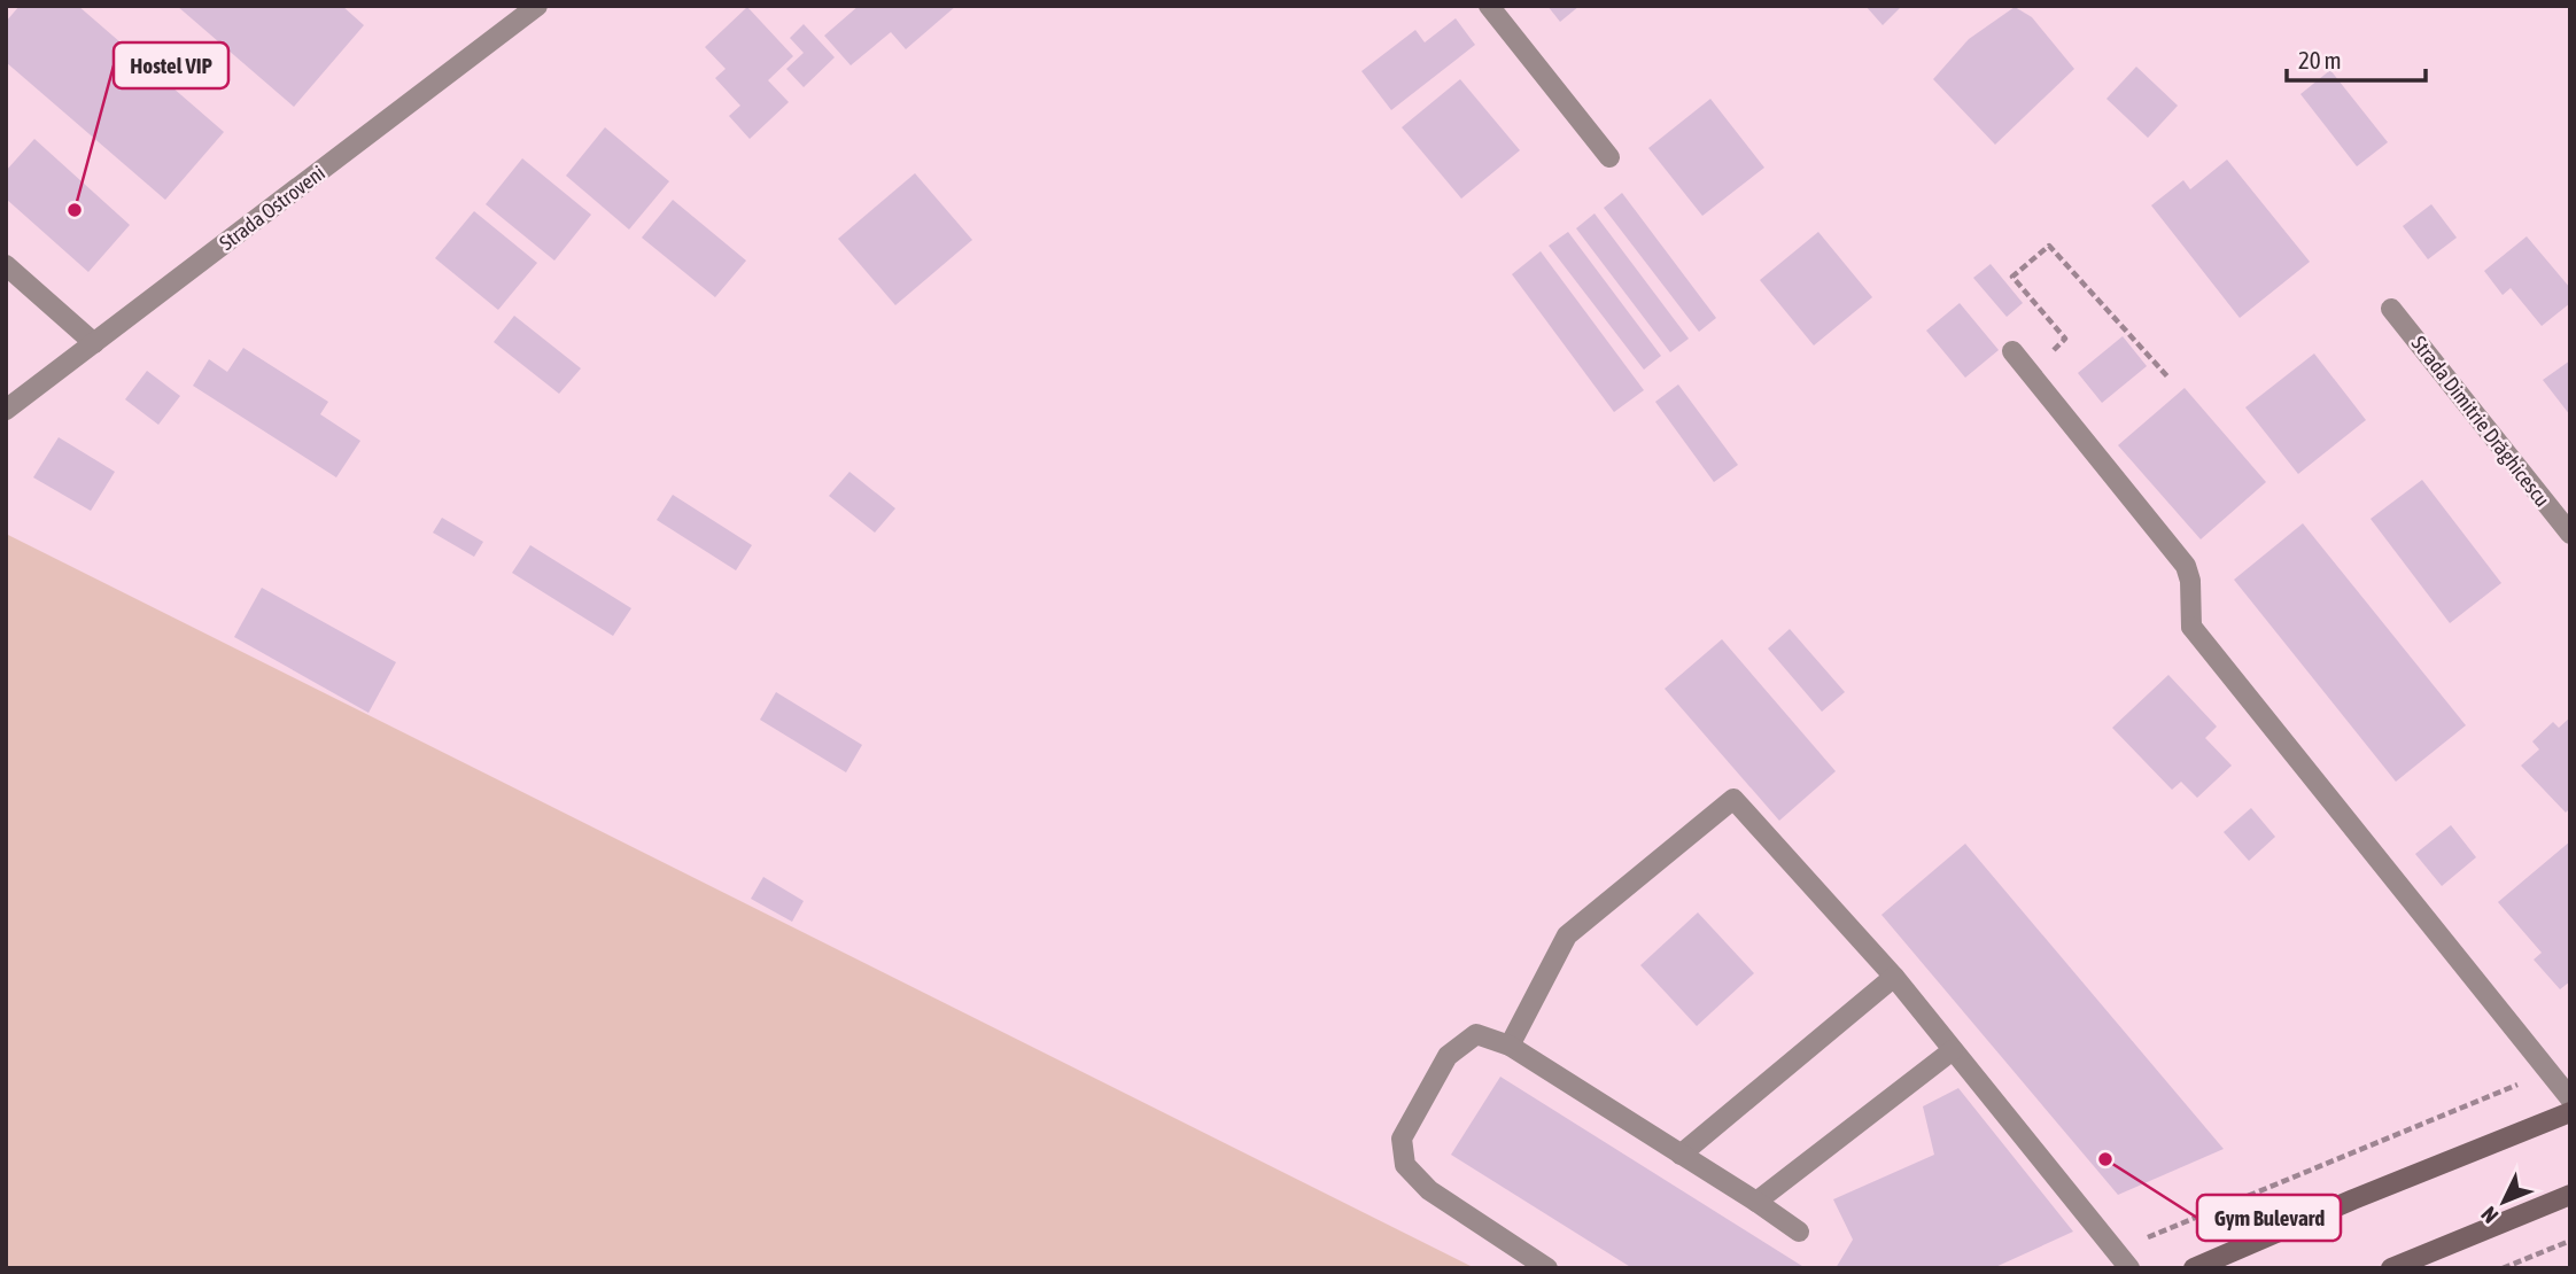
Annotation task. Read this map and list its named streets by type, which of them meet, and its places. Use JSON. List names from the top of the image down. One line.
{"streets":{"street":["Strada Ostroveni","Strada Dimitrie Drăghicescu"]},"places":["Hostel VIP","Gym Bulevard"],"scale_bar":"20 m","north":"bottom left"}
